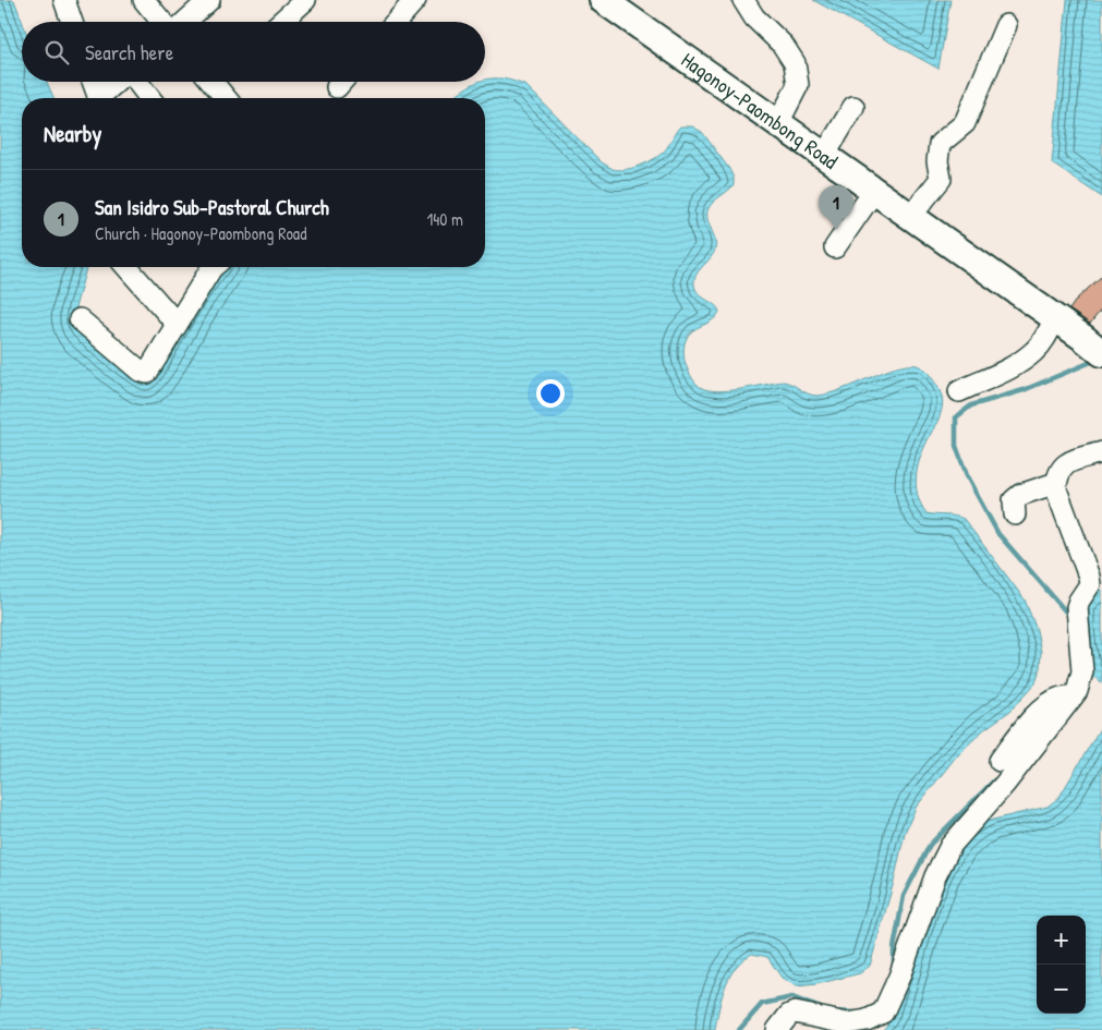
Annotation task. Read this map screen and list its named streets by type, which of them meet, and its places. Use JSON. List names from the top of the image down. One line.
{"streets":{"main road":["Hagonoy-Paombong Road"]},"page":{"search":"Search here","heading":"Nearby","list":[{"mark":"1","name":"San Isidro Sub-Pastoral Church","note":"Church · Hagonoy-Paombong Road","value":"140 m"}],"pins":"1","map_buttons":["+","−"]}}
